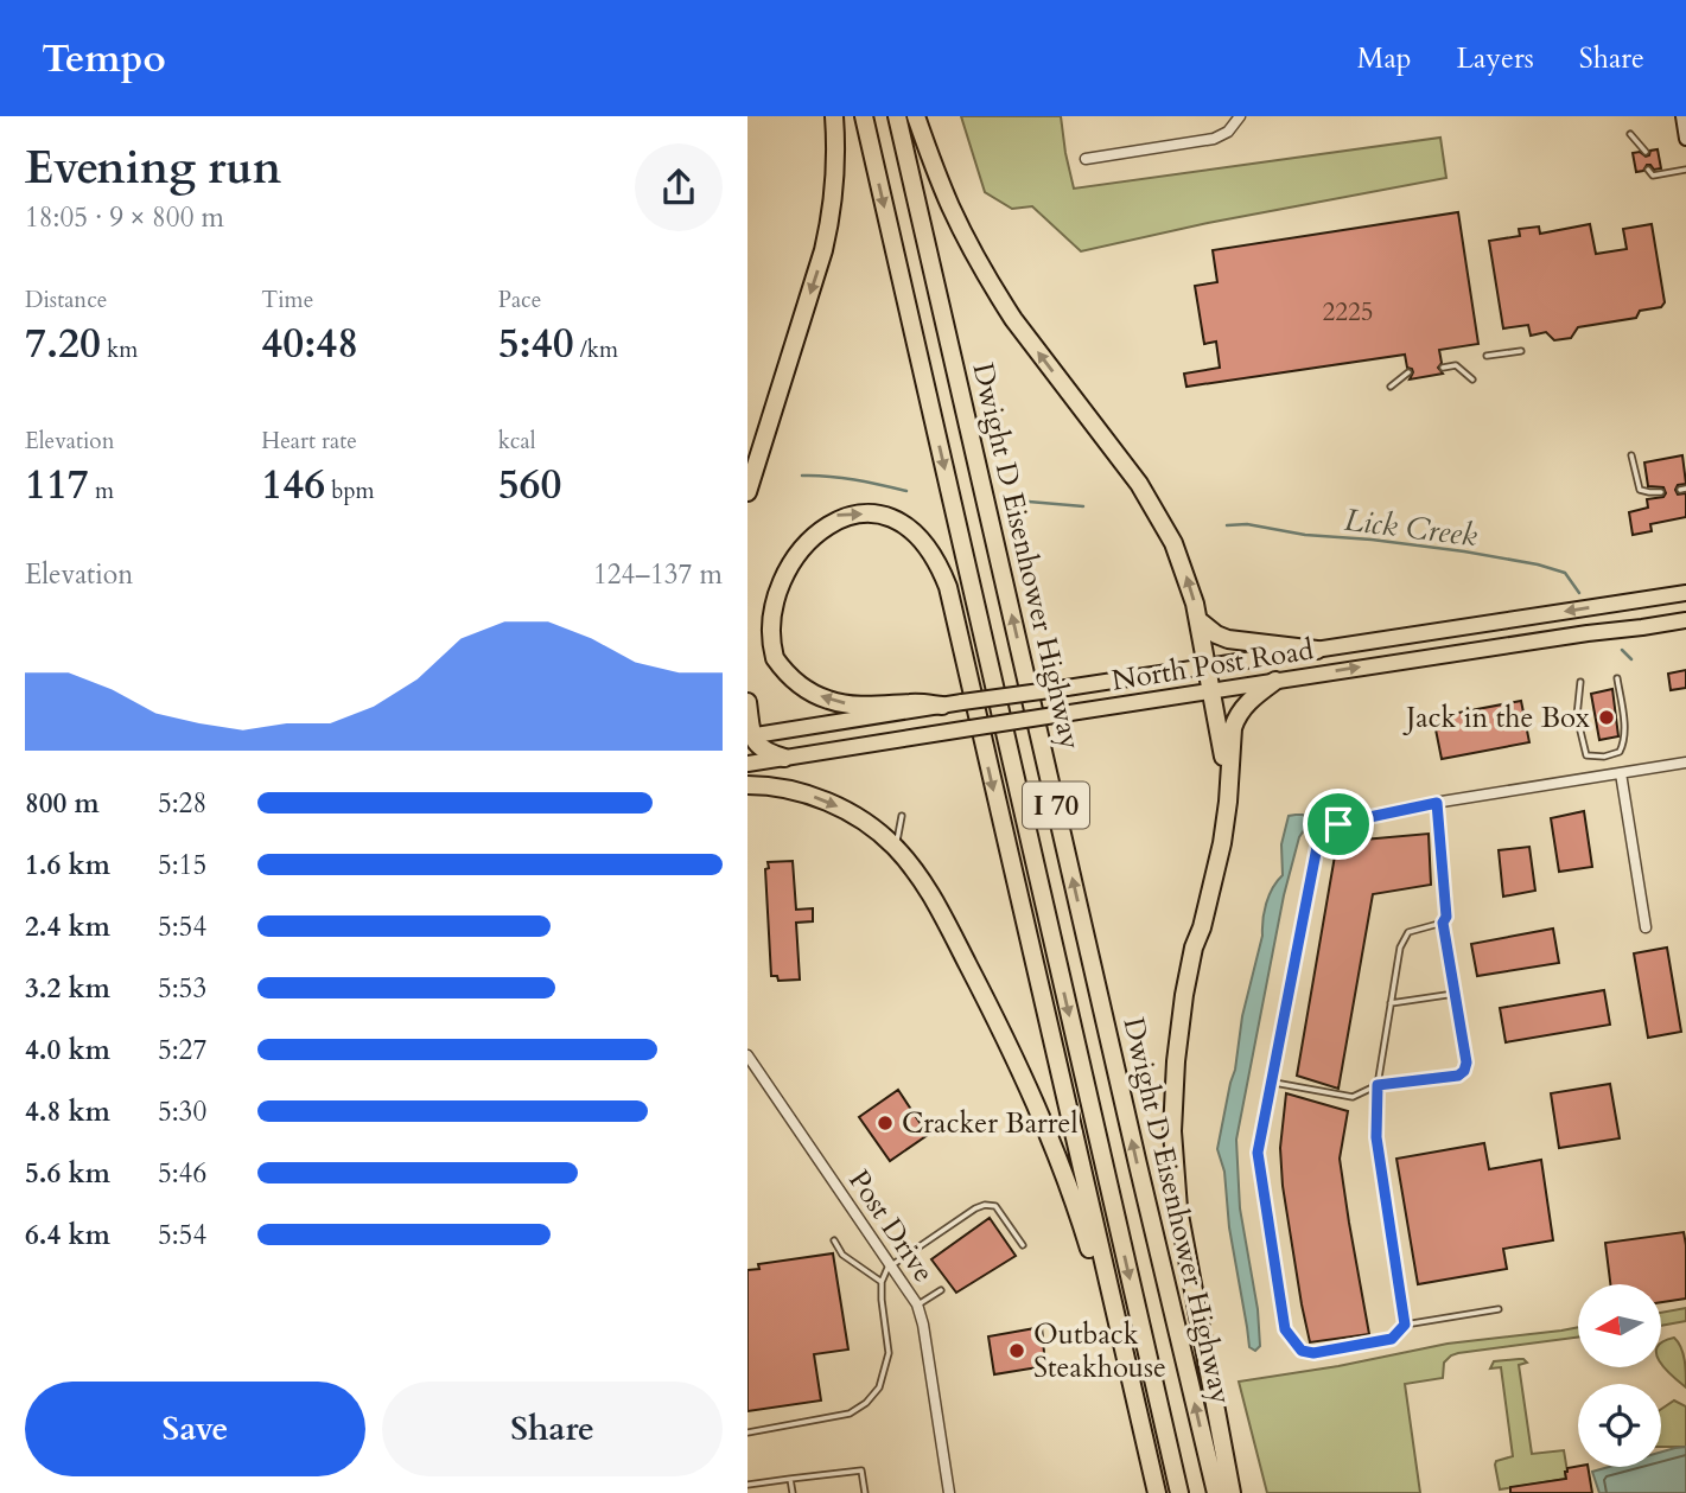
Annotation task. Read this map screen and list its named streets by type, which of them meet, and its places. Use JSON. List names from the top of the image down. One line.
{"streets":{"highway":["Dwight D Eisenhower Highway","I 70"],"main road":["North Post Road"],"street":["Post Drive"]},"water":["Lick Creek"],"places":["Jack in the Box","Cracker Barrel","Outback Steakhouse"],"house_numbers":["2225"],"north":"left","page":{"header":"Tempo","nav":["Map","Layers","Share"],"heading":["Evening run","18:05 · 9 × 800 m"],"stats":[["Distance","7.20 km"],["Time","40:48"],["Pace","5:40 /km"],["Elevation","117 m"],["Heart rate","146 bpm"],["kcal","560"]],"chart":["Elevation","124–137 m"],"list":[{"name":"800 m","note":"5:28"},{"name":"1.6 km","note":"5:15"},{"name":"2.4 km","note":"5:54"},{"name":"3.2 km","note":"5:53"},{"name":"4.0 km","note":"5:27"},{"name":"4.8 km","note":"5:30"},{"name":"5.6 km","note":"5:46"},{"name":"6.4 km","note":"5:54"}],"buttons":["Save","Share"]}}
